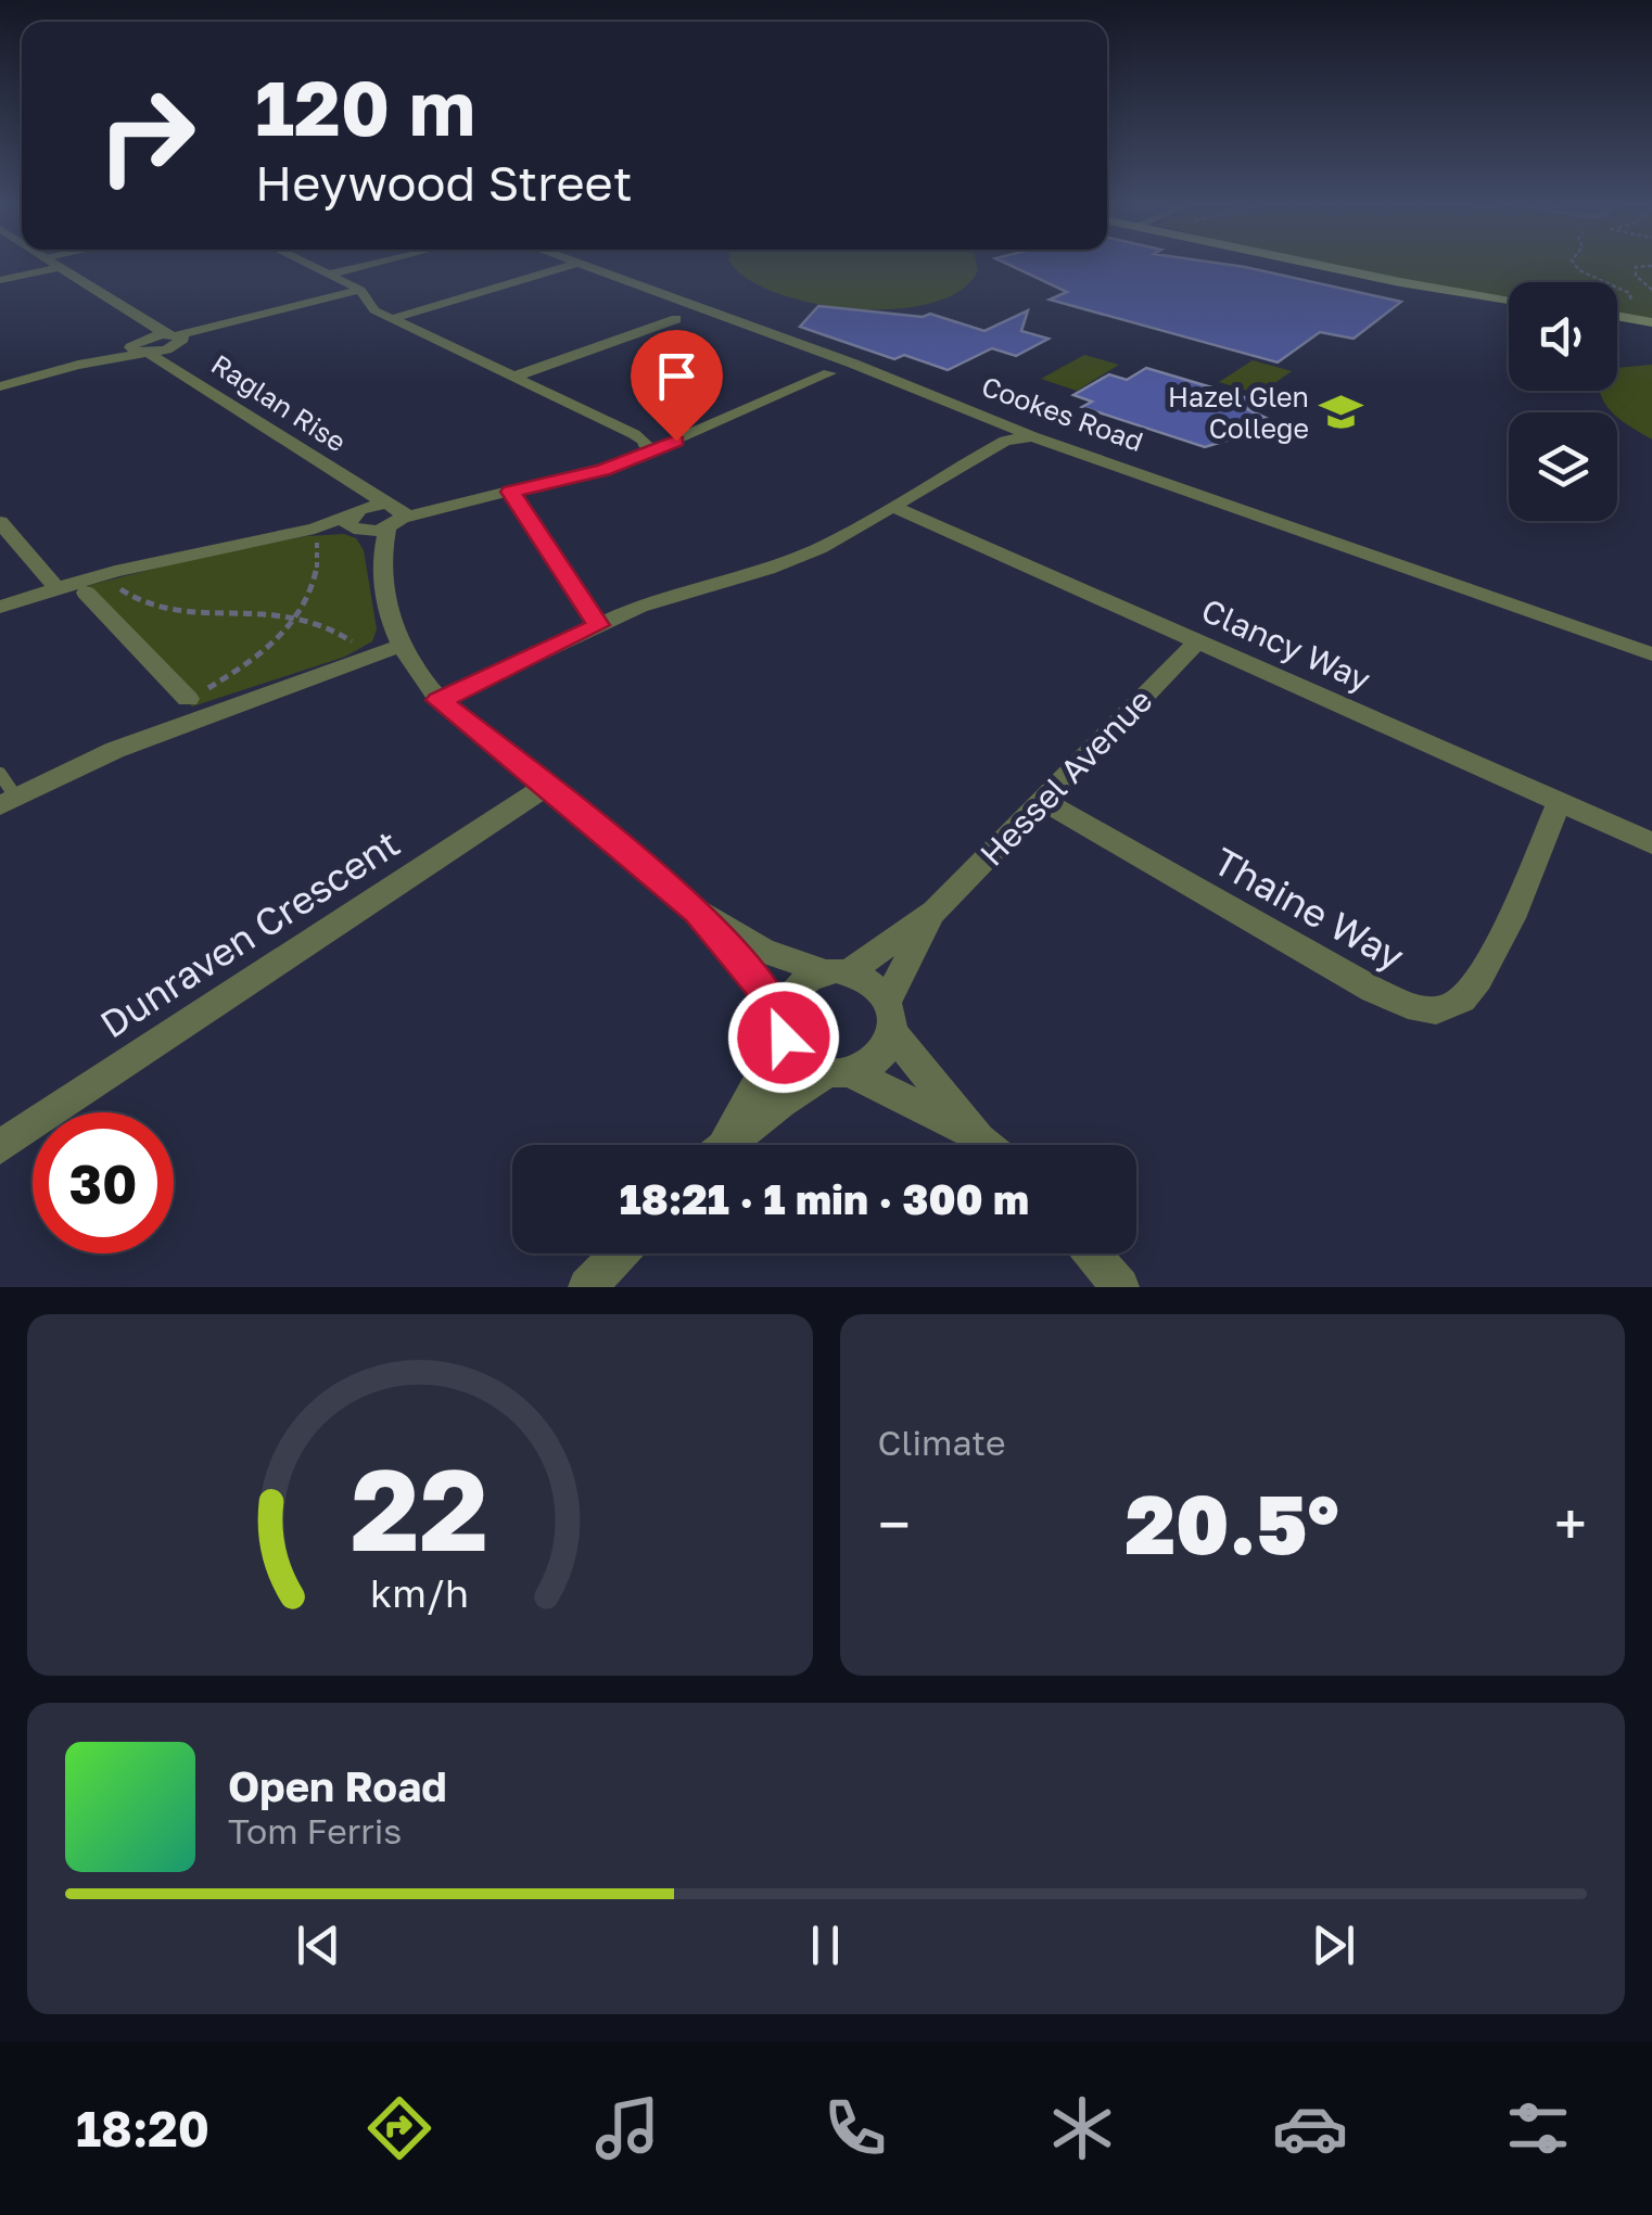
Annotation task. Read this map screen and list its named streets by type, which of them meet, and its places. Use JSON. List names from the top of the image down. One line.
{"streets":{"street":["Raglan Rise","Cookes Road","Clancy Way","Hessel Avenue","Thaine Way","Dunraven Crescent"]},"crossings":[["Clancy Way","Hessel Avenue"],["Clancy Way","Thaine Way"],["Hessel Avenue","Thaine Way"]],"places":{"school or university":["Hazel Glen College"]},"page":{"turn":["120 m","Heywood Street"],"limit":"30","trip":"18:21 · 1 min · 300 m","tile":"Climate","heat":["−","20.5°","+"],"song":["Open Road","Tom Ferris"],"tabs":"18:20","gauge":["22","km/h"]}}
